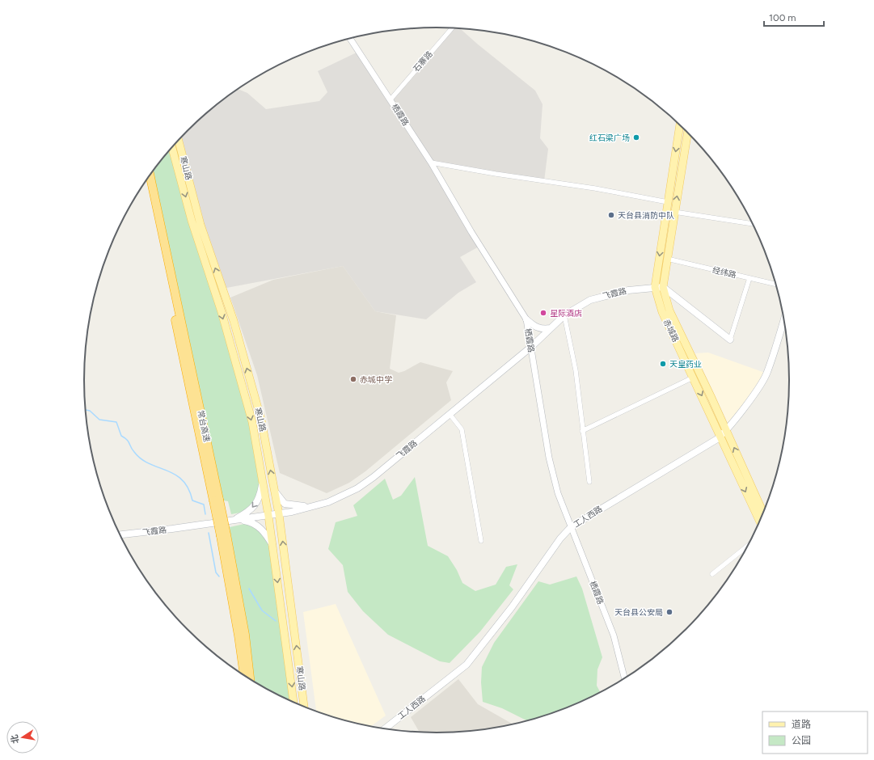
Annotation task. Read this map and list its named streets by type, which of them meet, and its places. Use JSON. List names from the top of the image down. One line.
{"streets":{"highway":["常台高速"],"main road":["寒山路","飞霞路","赤城路","工人西路"],"street":["石寨路","栖霞路","经纬路"]},"crossings":[["石寨路","栖霞路"],["栖霞路","飞霞路"],["栖霞路","工人西路"],["寒山路","飞霞路"],["经纬路","赤城路"],["飞霞路","赤城路"],["赤城路","工人西路"]],"places":["红石梁广场","天台县消防中队","星际酒店","天皇药业","赤城中学","天台县公安局"],"legend":["道路","公园"],"scale_bar":"100 m","north":"left"}
